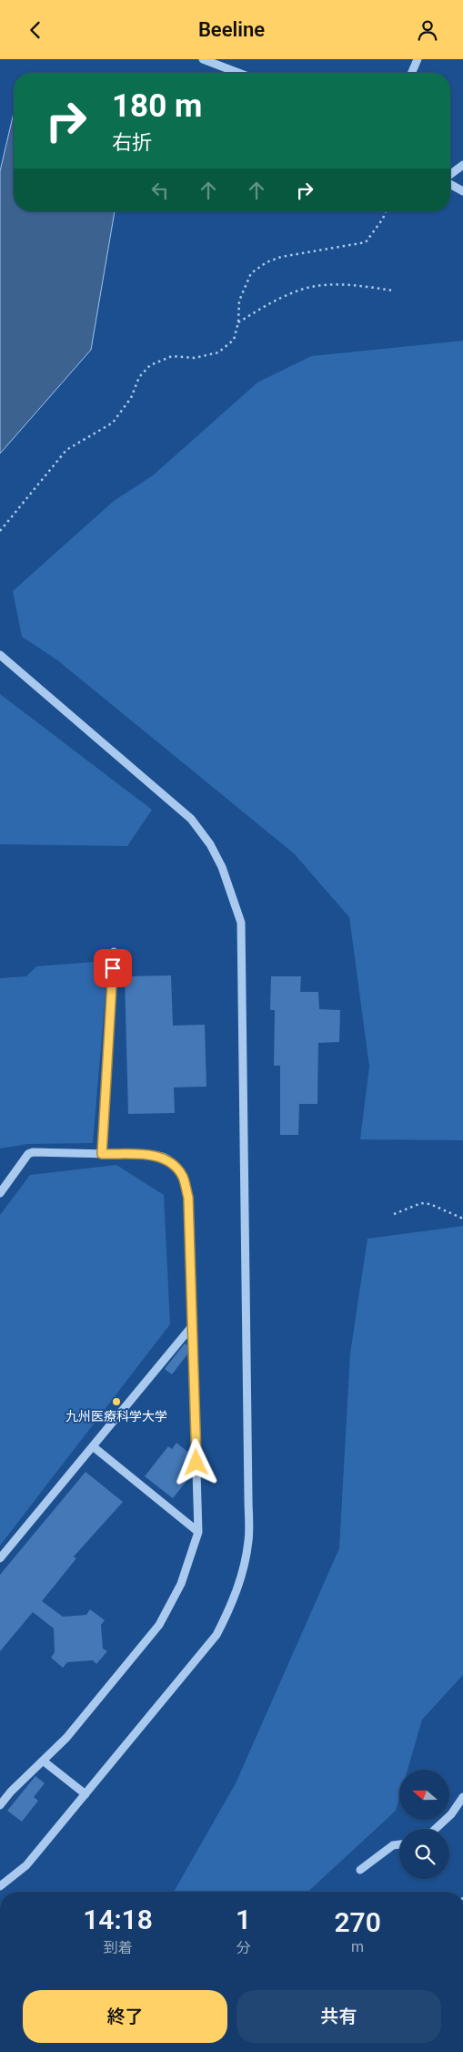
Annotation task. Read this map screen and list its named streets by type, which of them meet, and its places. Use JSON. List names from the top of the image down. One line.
{"places":["九州医療科学大学"],"north":"left","page":{"header":"Beeline","turn":["180 m","右折"],"eta":["14:18","到着","1","分","270","m"],"buttons":["終了","共有"]}}
